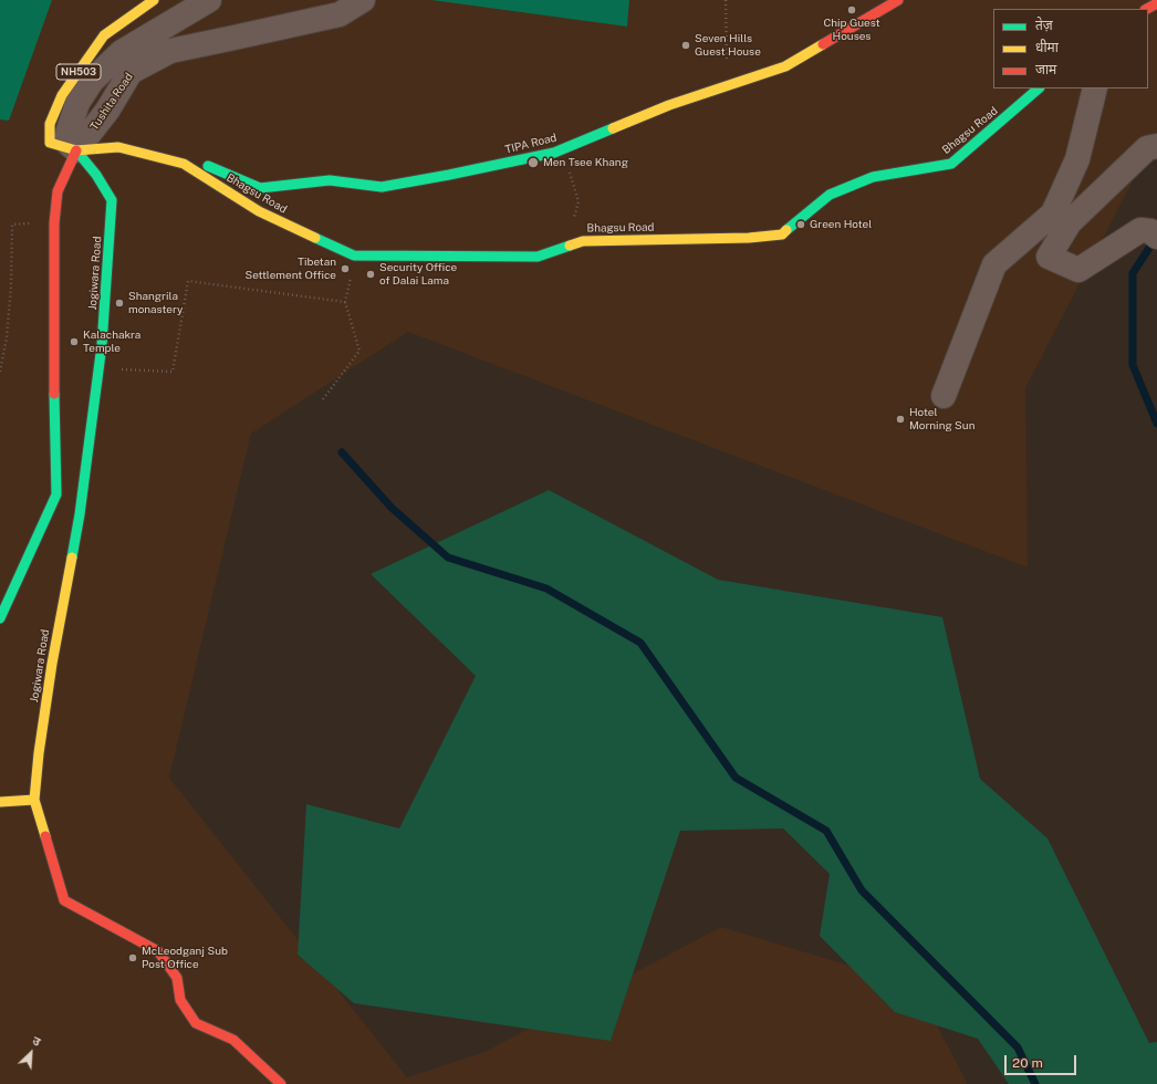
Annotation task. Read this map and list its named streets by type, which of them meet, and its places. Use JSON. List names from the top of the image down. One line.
{"streets":{"street":["NH503","Tushita Road","Bhagsu Road","TIPA Road","Jogiwara Road"]},"crossings":[["NH503","Tushita Road"],["NH503","Bhagsu Road"],["NH503","Jogiwara Road"],["Tushita Road","Bhagsu Road"],["Tushita Road","Jogiwara Road"],["Bhagsu Road","TIPA Road"],["Bhagsu Road","Jogiwara Road"]],"places":["Chip Guest Houses","Seven Hills Guest House","Men Tsee Khang","Green Hotel","Tibetan Settlement Office","Security Office of Dalai Lama","Shangrila monastery","Kalachakra Temple","Hotel Morning Sun","McLeodganj Sub Post Office"],"legend":["तेज़","धीमा","जाम"],"scale_bar":"20 m","north":"top right"}
